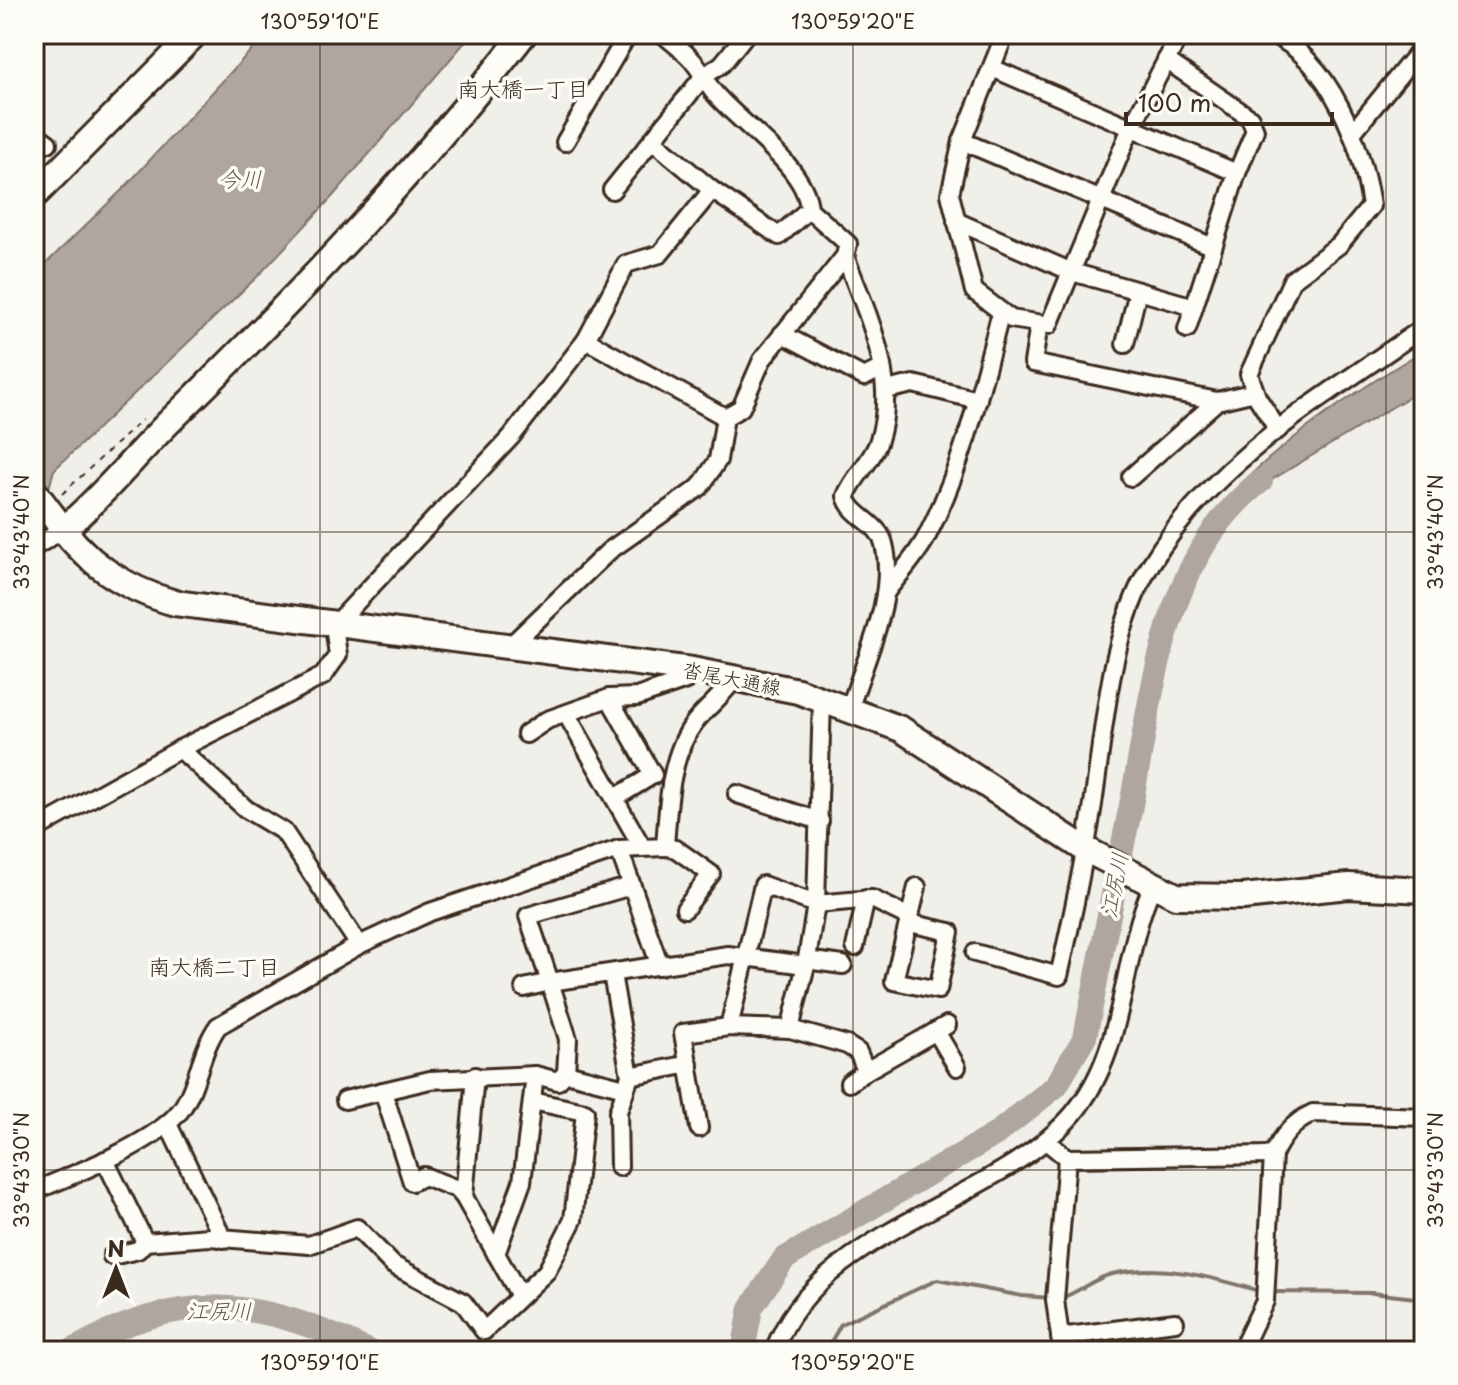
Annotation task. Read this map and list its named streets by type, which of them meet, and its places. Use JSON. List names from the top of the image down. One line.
{"streets":{"main road":["沓尾大通線"]},"districts":["南大橋一丁目","南大橋二丁目"],"water":["今川","江尻川"],"scale_bar":"100 m","north":"top","coordinates":["130°59'10\"E","130°59'20\"E","33°43'40\"N","33°43'30\"N"]}
